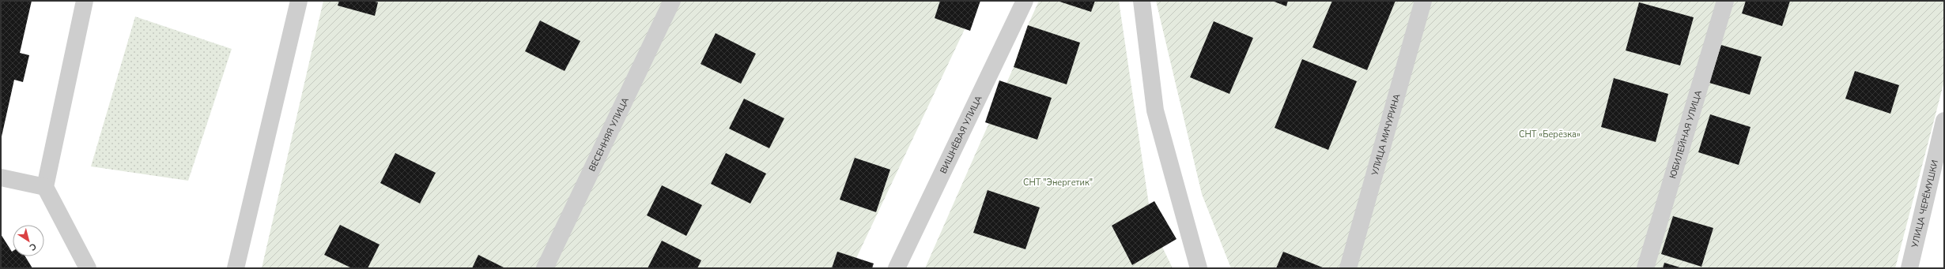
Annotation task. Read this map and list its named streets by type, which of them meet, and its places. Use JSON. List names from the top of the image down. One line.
{"streets":{"street":["ВЕСЕННЯЯ УЛИЦА","ВИШНЁВАЯ УЛИЦА","УЛИЦА МИЧУРИНА","ЮБИЛЕЙНАЯ УЛИЦА","УЛИЦА ЧЕРЁМУШКИ"]},"parks":["СНТ «Берёзка»","СНТ \"Энергетик\""],"north":"bottom right"}
